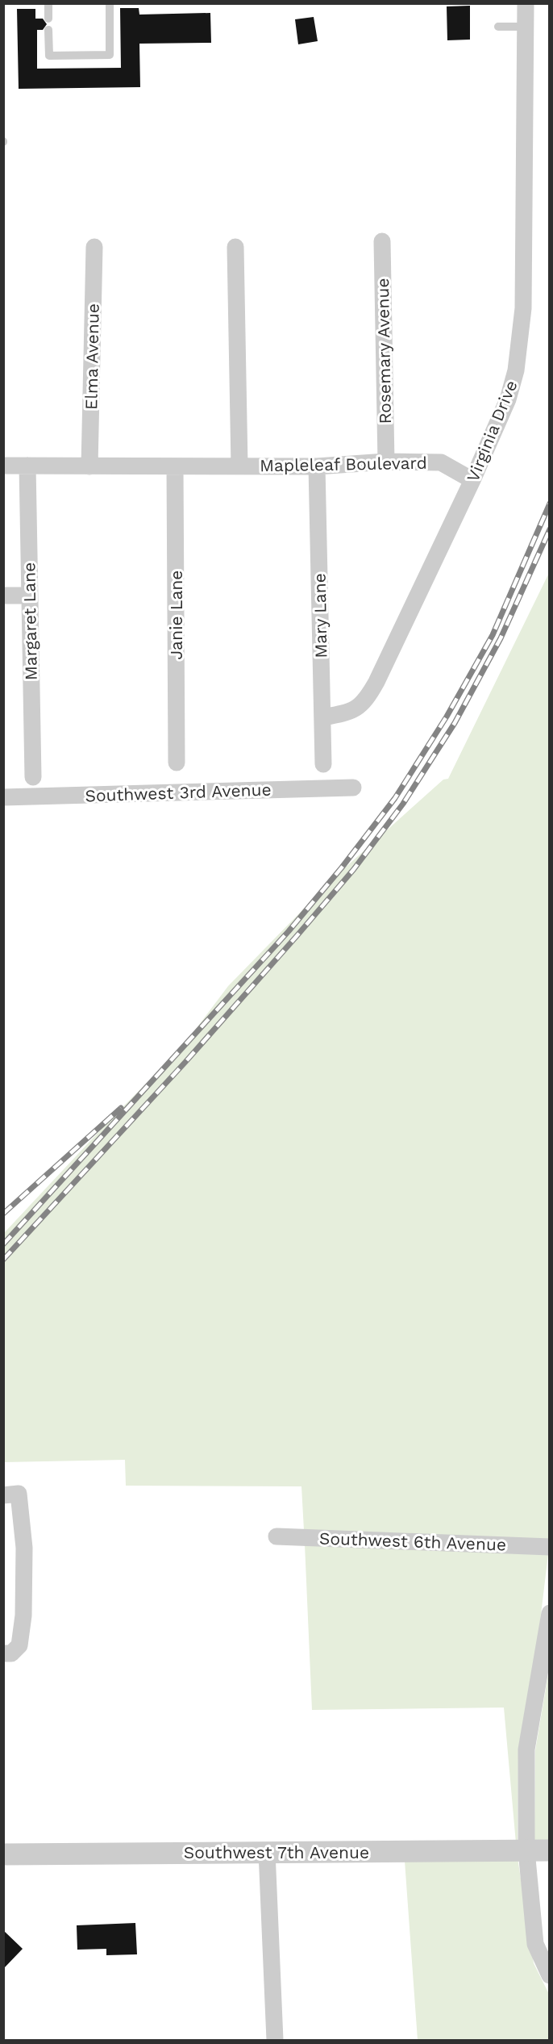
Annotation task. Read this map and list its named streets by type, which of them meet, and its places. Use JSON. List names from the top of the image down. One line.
{"streets":{"street":["Rosemary Avenue","Elma Avenue","Virginia Drive","Mapleleaf Boulevard","Janie Lane","Mary Lane","Margaret Lane","Southwest 3rd Avenue","Southwest 6th Avenue","Southwest 7th Avenue"]},"crossings":[["Rosemary Avenue","Mapleleaf Boulevard"],["Elma Avenue","Mapleleaf Boulevard"],["Virginia Drive","Mapleleaf Boulevard"],["Virginia Drive","Mary Lane"],["Mapleleaf Boulevard","Janie Lane"],["Mapleleaf Boulevard","Mary Lane"],["Mapleleaf Boulevard","Margaret Lane"]]}
